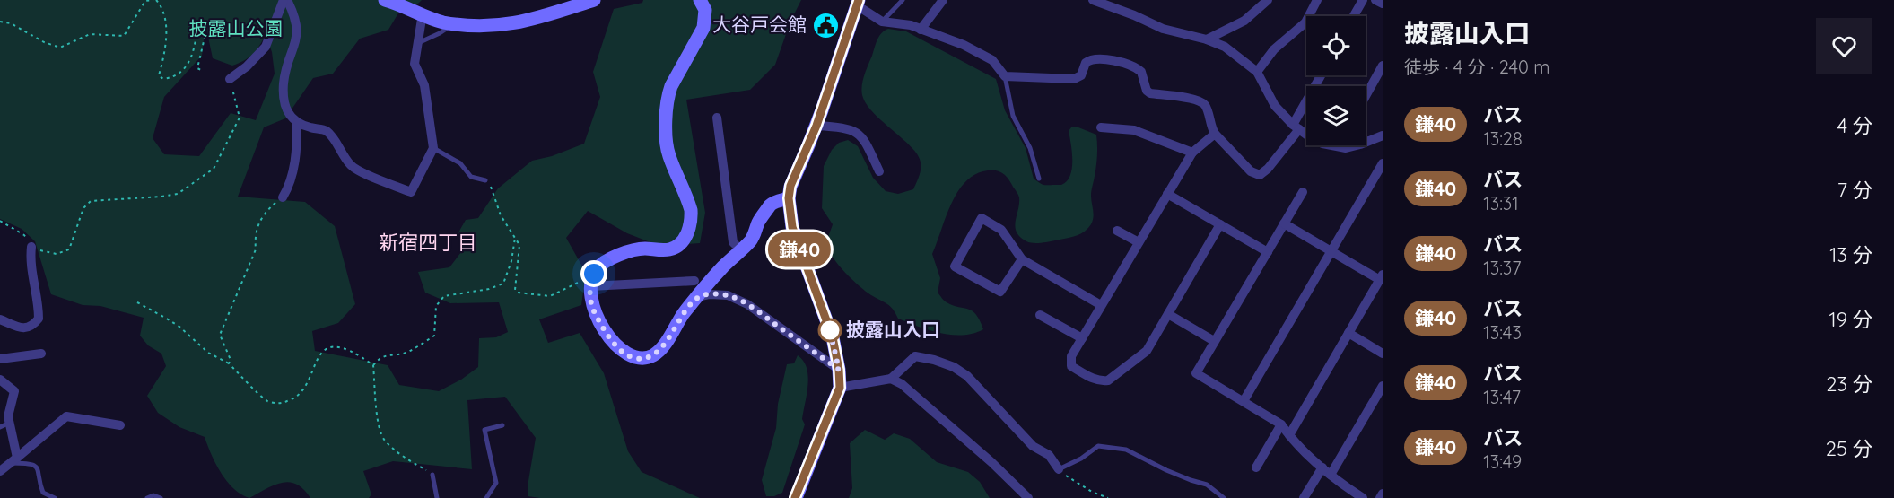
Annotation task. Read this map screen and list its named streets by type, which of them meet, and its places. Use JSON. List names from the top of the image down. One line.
{"districts":["新宿四丁目"],"parks":["披露山公園"],"places":{"public building":["大谷戸会館"],"other":["披露山入口"]},"lines":["bus line 鎌40"],"page":{"on_map":"鎌40","heading":["披露山入口","徒歩 · 4 分 · 240 m"],"list":[{"mark":"鎌40","name":"バス","note":"13:28","value":"4 分"},{"mark":"鎌40","name":"バス","note":"13:31","value":"7 分"},{"mark":"鎌40","name":"バス","note":"13:37","value":"13 分"},{"mark":"鎌40","name":"バス","note":"13:43","value":"19 分"},{"mark":"鎌40","name":"バス","note":"13:47","value":"23 分"},{"mark":"鎌40","name":"バス","note":"13:49","value":"25 分"}]}}
